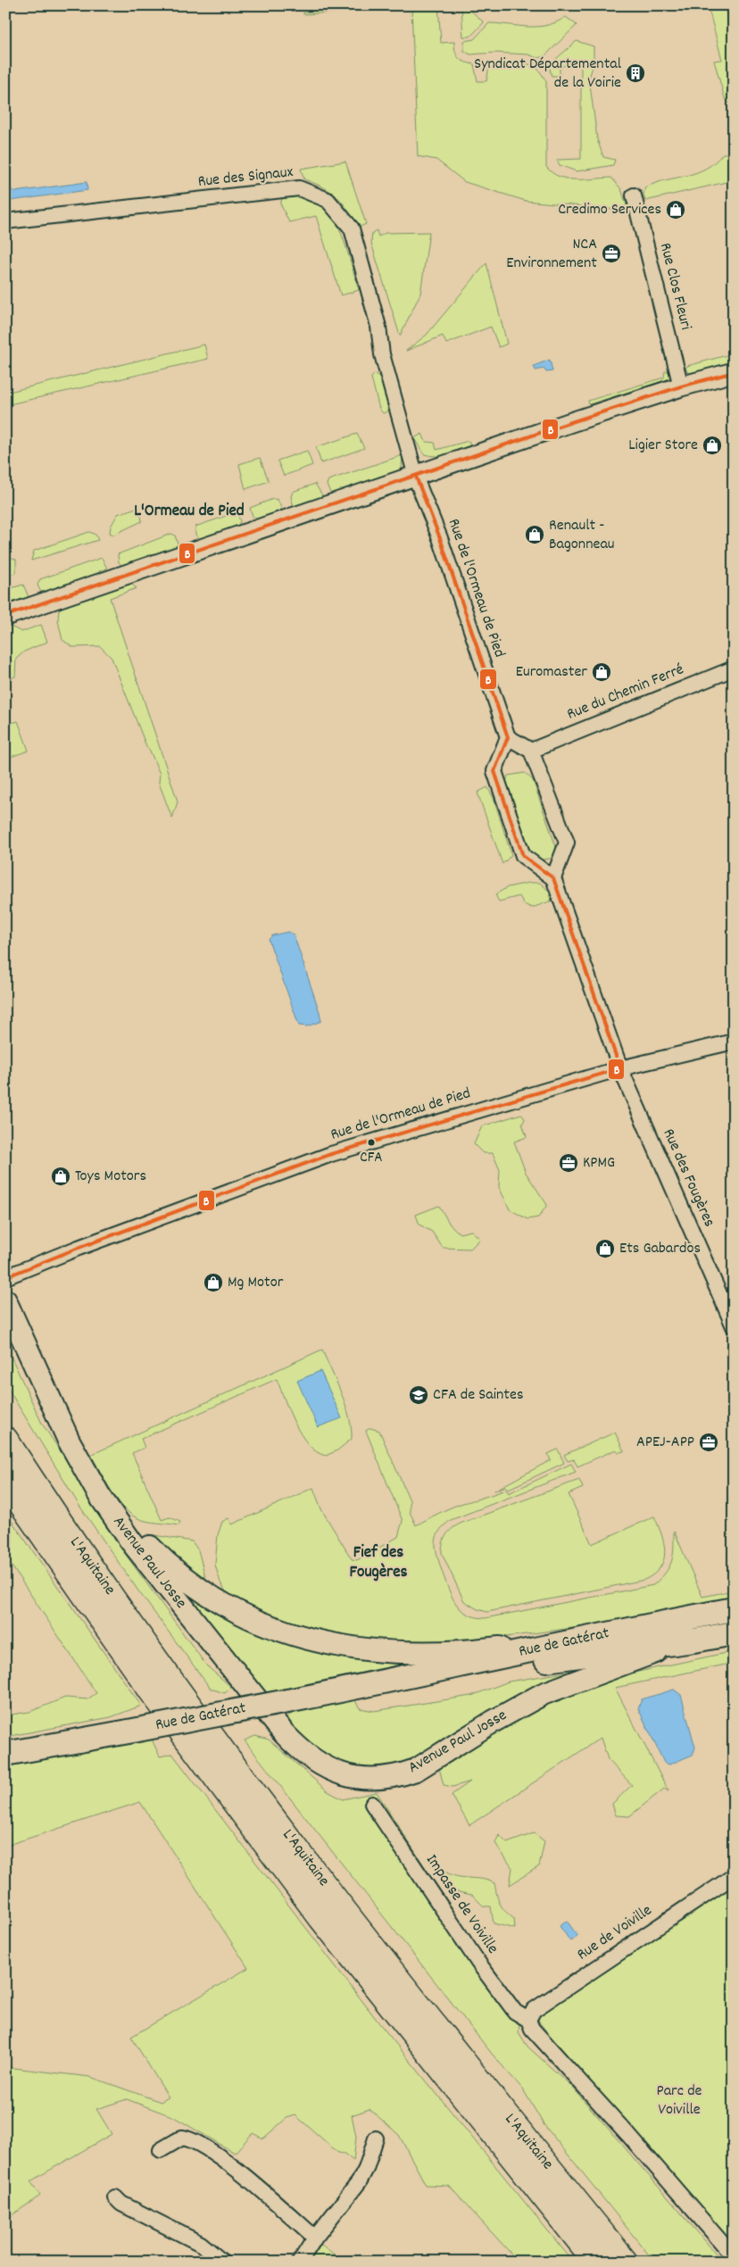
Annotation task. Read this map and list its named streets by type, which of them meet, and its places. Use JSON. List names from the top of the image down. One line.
{"streets":{"highway":["L'Aquitaine"],"main road":["Avenue Paul Josse","Rue de Gatérat"],"street":["Rue des Signaux","Rue Clos Fleuri","Rue de l'Ormeau de Pied","Rue du Chemin Ferré","Rue des Fougères","Impasse de Voiville","Rue de Voiville"]},"crossings":[["Rue des Signaux","Rue de l'Ormeau de Pied"],["Rue de l'Ormeau de Pied","Rue des Fougères"],["Avenue Paul Josse","Rue de Gatérat"],["Impasse de Voiville","Rue de Voiville"]],"districts":["L'Ormeau de Pied","Fief des Fougères"],"parks":["Parc de Voiville"],"places":{"building":["Syndicat Départemental de la Voirie"],"shop":["Credimo Services","Ligier Store","Renault - Bagonneau","Euromaster","Toys Motors","Ets Gabardos","Mg Motor"],"office":["NCA Environnement","KPMG","APEJ-APP"],"other":["CFA"],"school or university":["CFA de Saintes"]},"lines":["transit line B"]}
